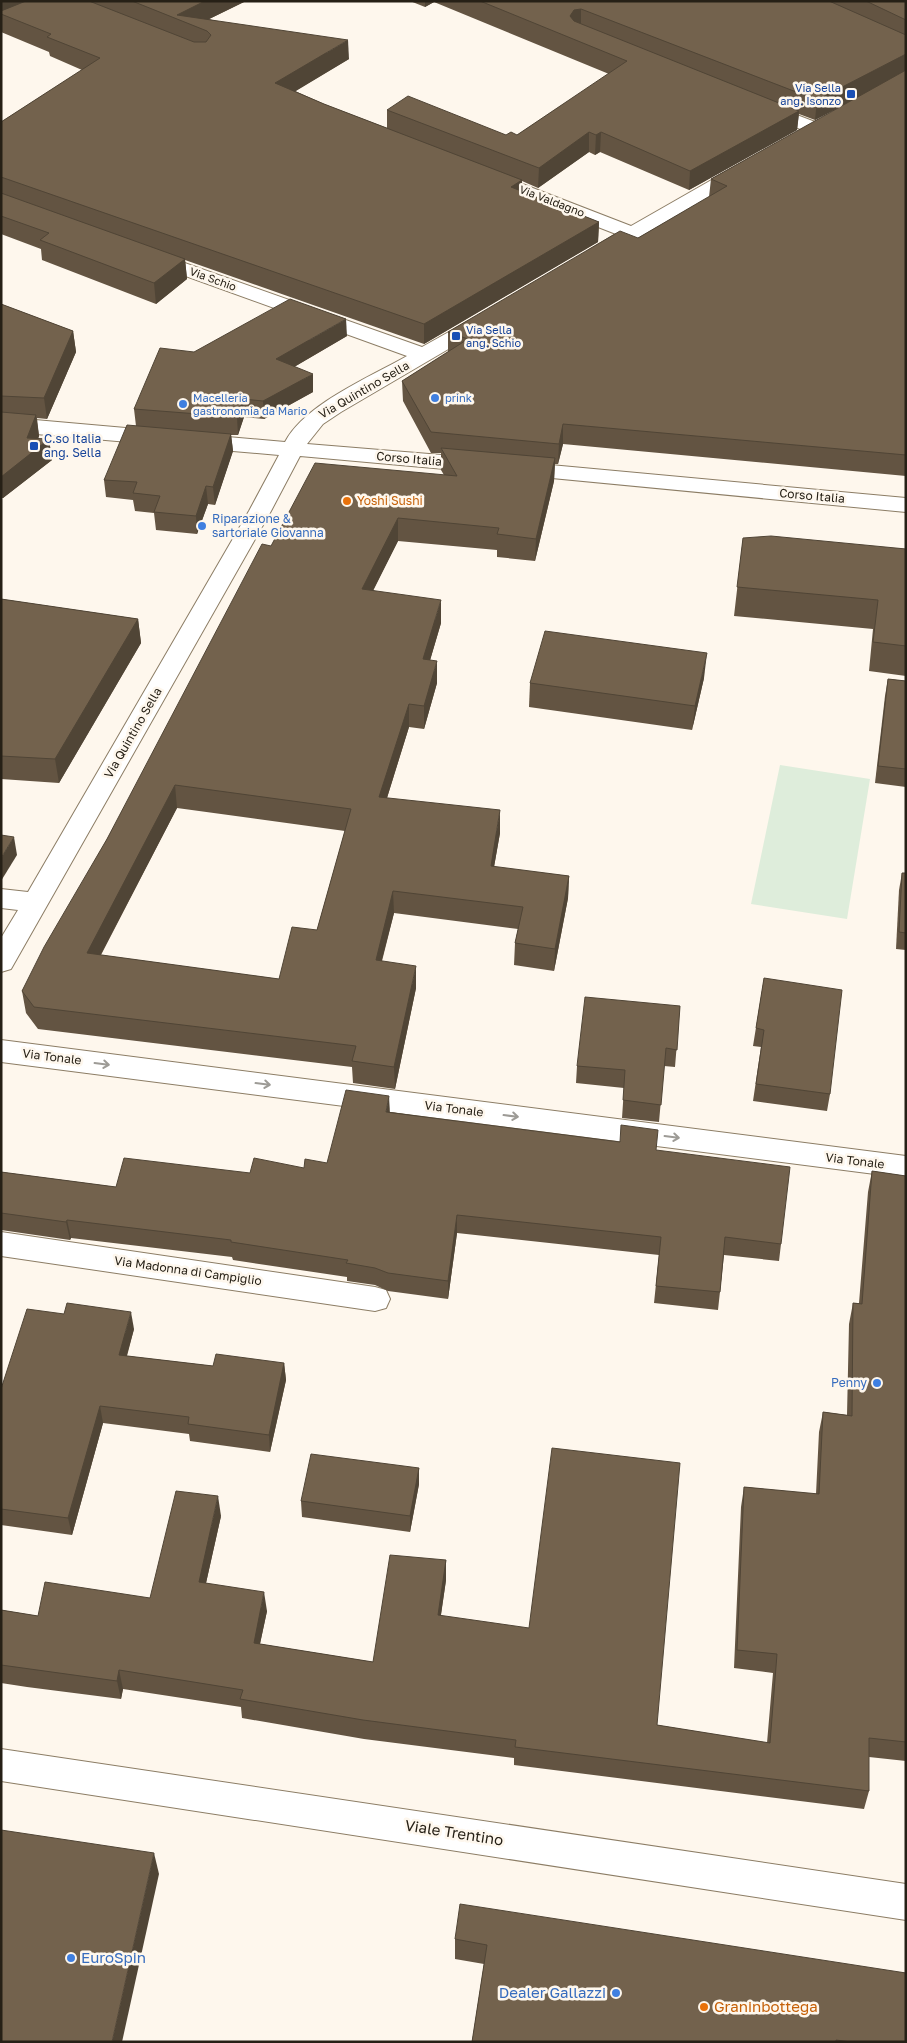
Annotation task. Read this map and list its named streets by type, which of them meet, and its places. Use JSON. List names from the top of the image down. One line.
{"streets":{"street":["Via Valdagno","Via Schio","Via Quintino Sella","Corso Italia","Via Tonale","Via Madonna di Campiglio","Viale Trentino"]},"crossings":[["Via Schio","Via Quintino Sella"],["Via Quintino Sella","Corso Italia"]],"one_way":["Via Tonale"],"places":{"transit":["Via Sella ang. Isonzo","Via Sella ang. Schio","C.so Italia ang. Sella"],"other":["prink","Macelleria gastronomia da Mario","Yoshi Sushi","Riparazione & sartoriale Giovanna","Penny","EuroSpin","Dealer Gallazzi","Graninbottega"]}}
